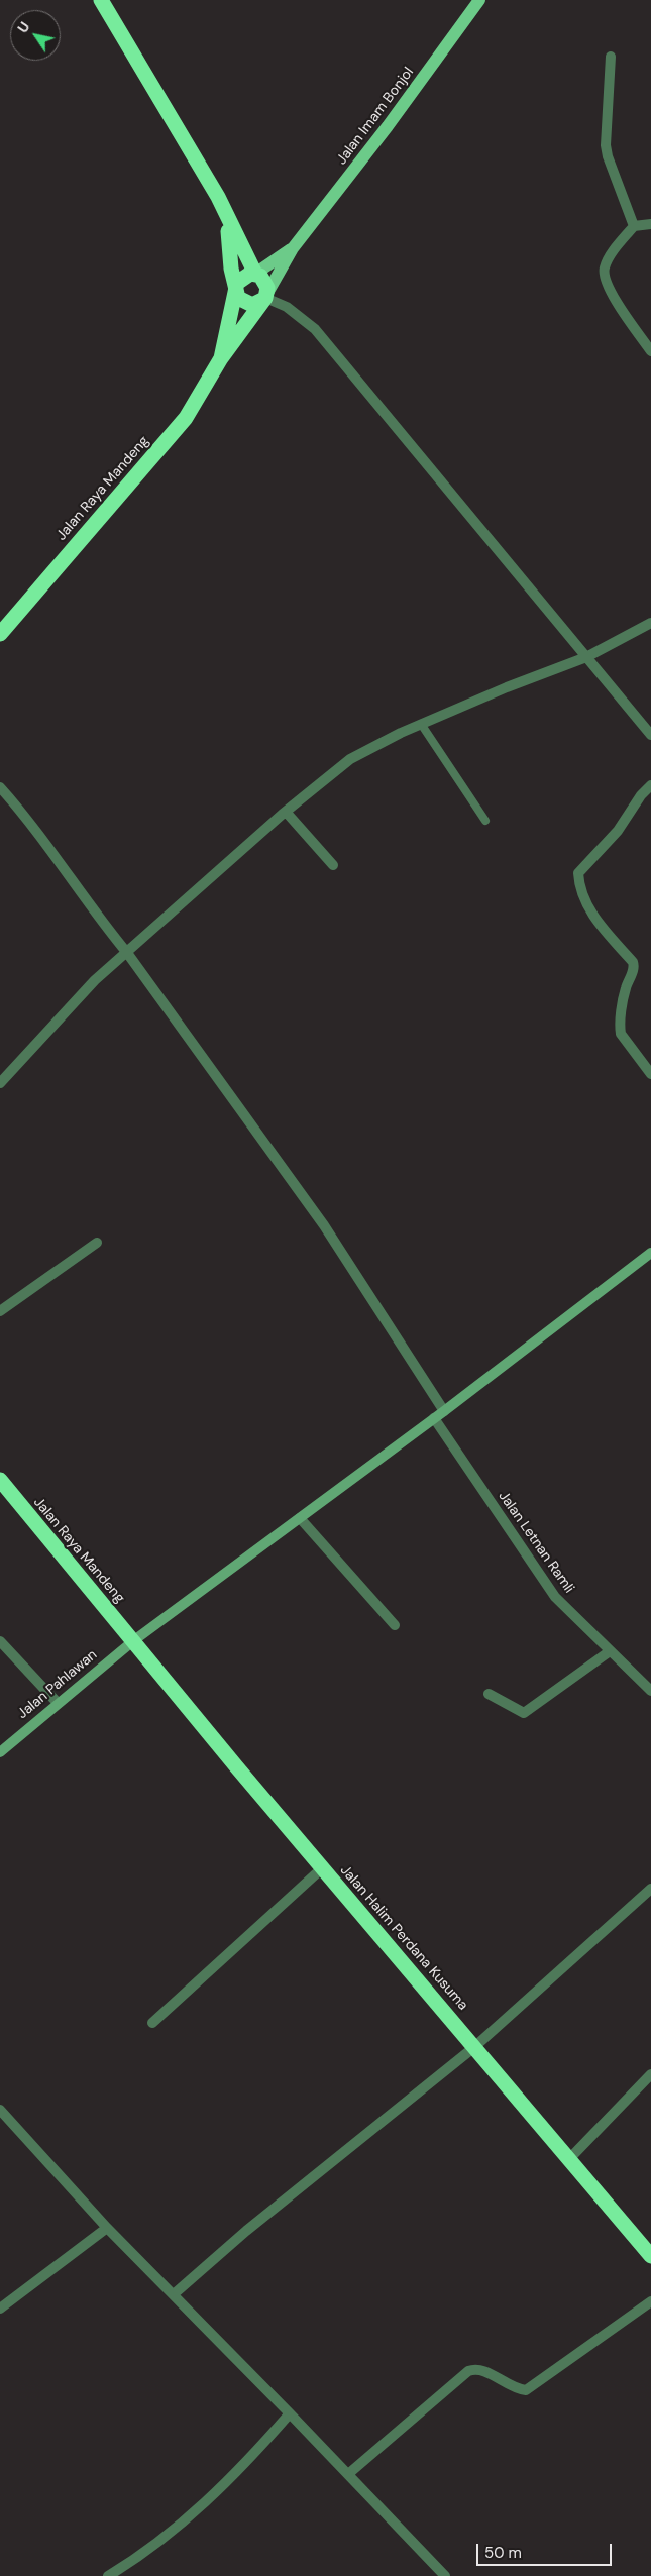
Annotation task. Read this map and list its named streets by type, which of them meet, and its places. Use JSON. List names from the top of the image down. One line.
{"streets":{"highway":["Jalan Raya Mandeng","Jalan Halim Perdana Kusuma"],"main road":["Jalan Imam Bonjol","Jalan Pahlawan"],"street":["Jalan Letnan Ramli"]},"crossings":[["Jalan Raya Mandeng","Jalan Pahlawan"],["Jalan Raya Mandeng","Jalan Halim Perdana Kusuma"],["Jalan Letnan Ramli","Jalan Pahlawan"],["Jalan Pahlawan","Jalan Halim Perdana Kusuma"]],"scale_bar":"50 m","north":"top left"}
